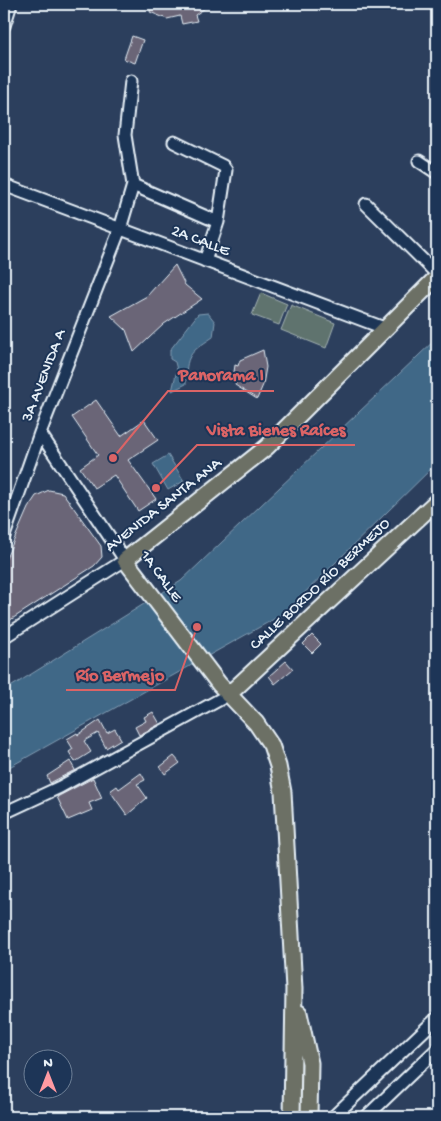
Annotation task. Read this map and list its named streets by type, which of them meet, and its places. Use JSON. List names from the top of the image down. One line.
{"streets":{"main road":["AVENIDA SANTA ANA","1A CALLE","CALLE BORDO RÍO BERMEJO"],"street":["2A CALLE","3A AVENIDA A"]},"crossings":[["2A CALLE","3A AVENIDA A"],["2A CALLE","AVENIDA SANTA ANA"],["3A AVENIDA A","1A CALLE"],["AVENIDA SANTA ANA","1A CALLE"],["1A CALLE","CALLE BORDO RÍO BERMEJO"]],"places":["Panorama I","Vista Bienes Raíces","Río Bermejo"],"north":"top"}
